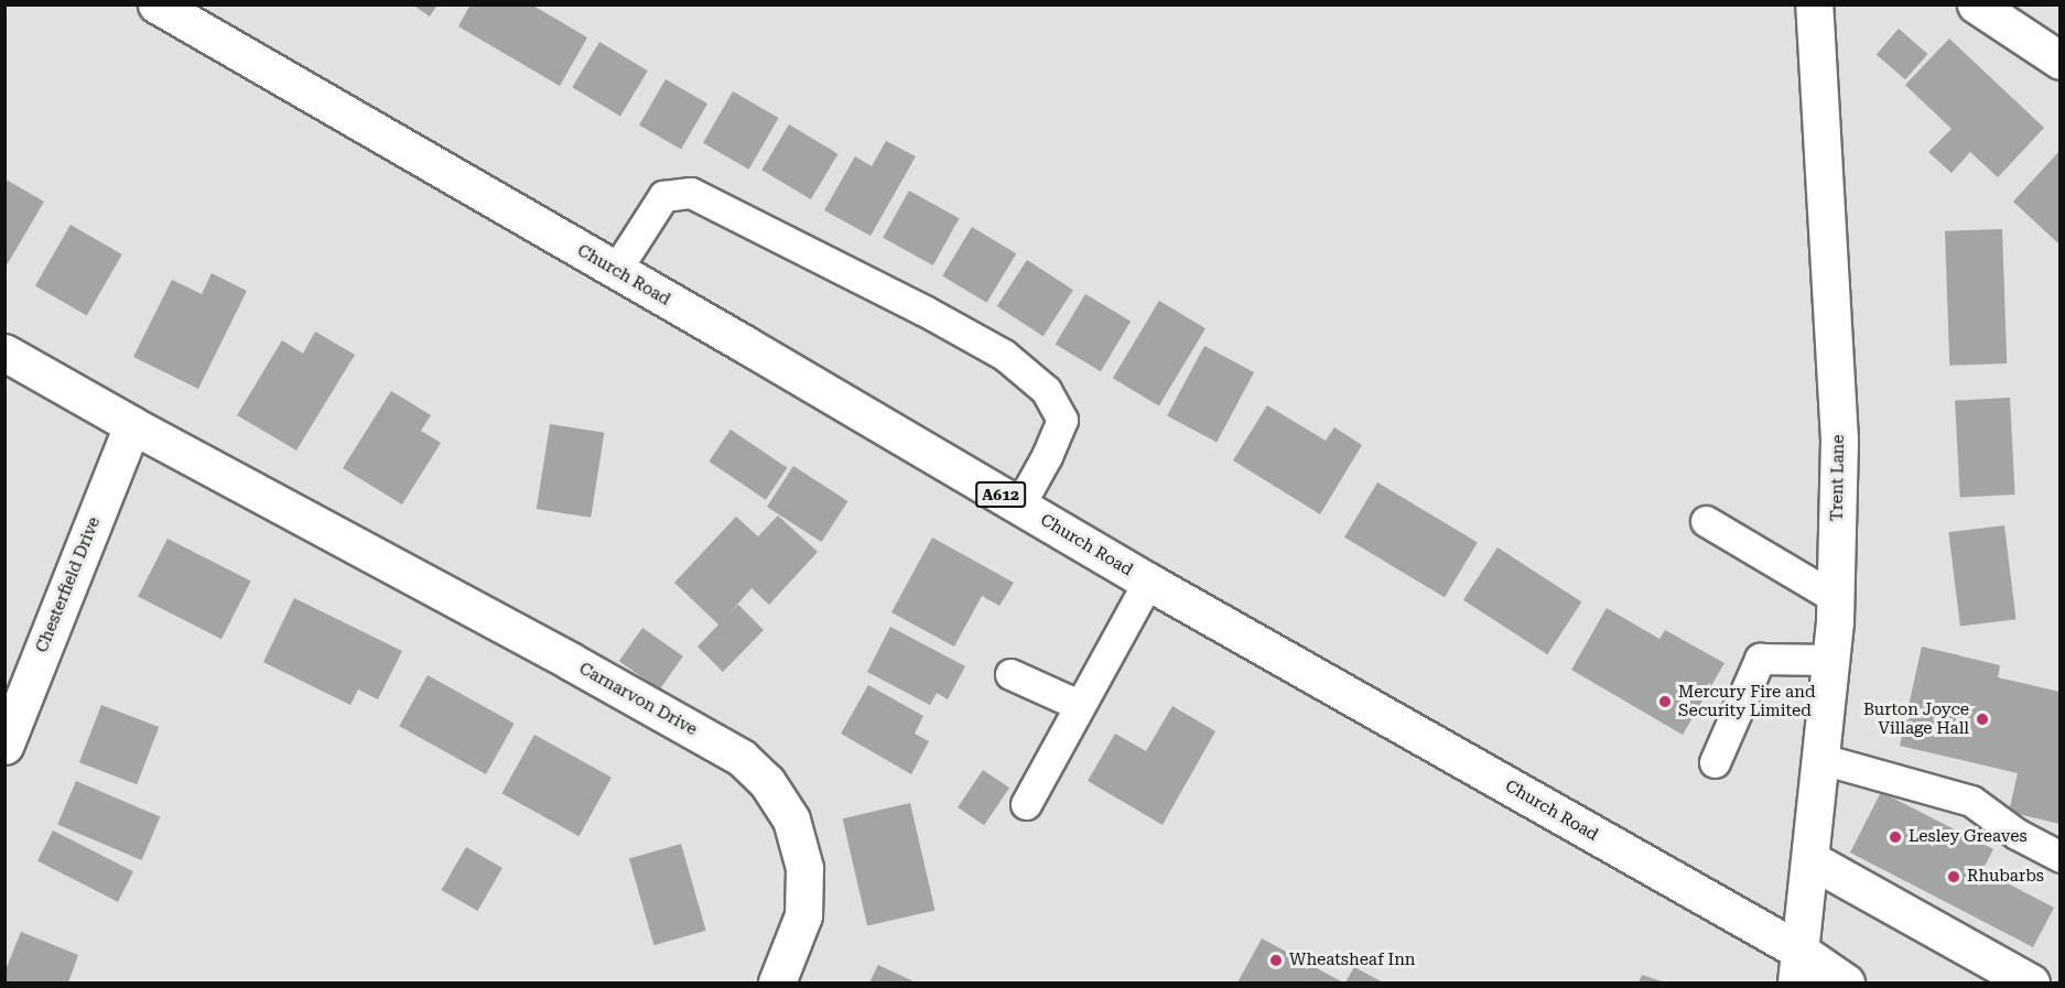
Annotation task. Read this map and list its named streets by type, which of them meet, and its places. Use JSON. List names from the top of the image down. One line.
{"streets":{"street":["Church Road","Trent Lane","A612","Chesterfield Drive","Carnarvon Drive"]},"crossings":[["Church Road","Trent Lane"],["Chesterfield Drive","Carnarvon Drive"]],"places":["Mercury Fire and Security Limited","Burton Joyce Village Hall","Lesley Greaves","Rhubarbs","Wheatsheaf Inn"]}
